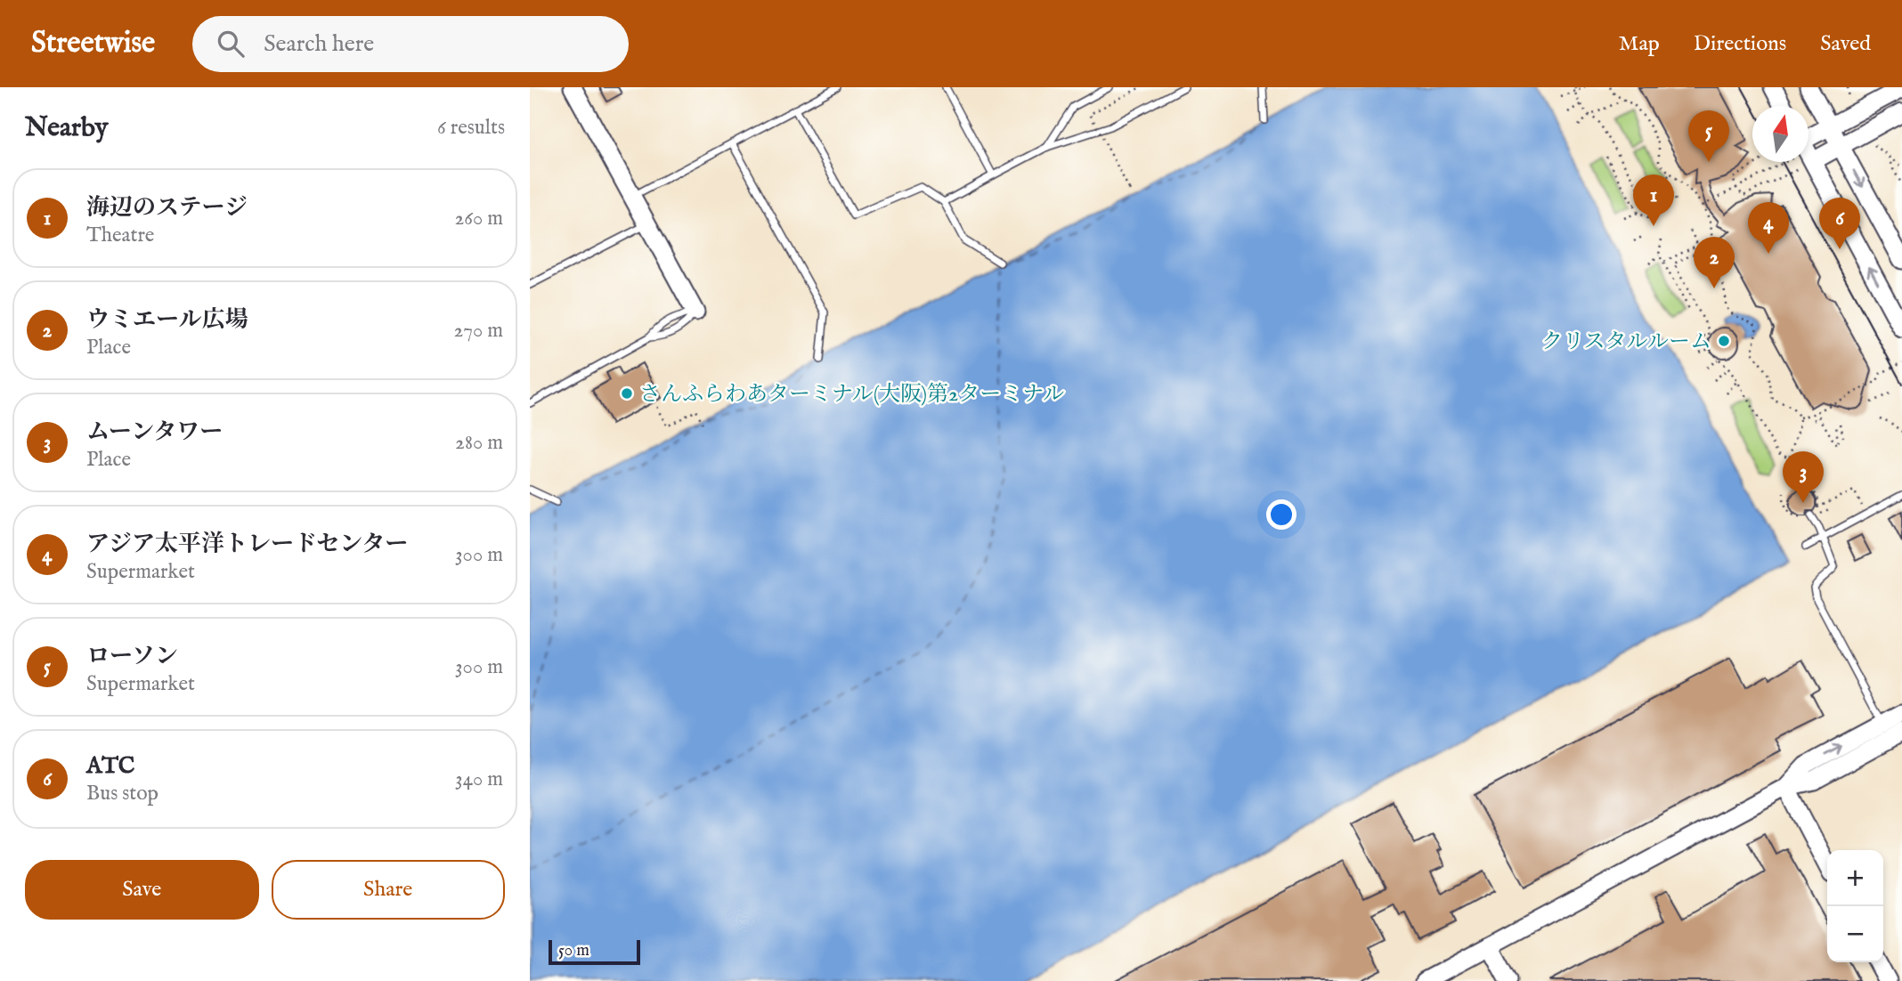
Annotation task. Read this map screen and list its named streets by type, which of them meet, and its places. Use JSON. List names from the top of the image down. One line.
{"places":["クリスタルルーム","さんふらわあターミナル(大阪)第2ターミナル"],"scale_bar":"50 m","north":"top","page":{"header":"Streetwise","search":"Search here","nav":["Map","Directions","Saved"],"heading":["Nearby","6 results"],"pins":["5","1","6","4","2","3"],"list":[{"mark":"1","name":"海辺のステージ","note":"Theatre","value":"260 m"},{"mark":"2","name":"ウミエール広場","note":"Place","value":"270 m"},{"mark":"3","name":"ムーンタワー","note":"Place","value":"280 m"},{"mark":"4","name":"アジア太平洋トレードセンター","note":"Supermarket","value":"300 m"},{"mark":"5","name":"ローソン","note":"Supermarket","value":"300 m"},{"mark":"6","name":"ATC","note":"Bus stop","value":"340 m"}],"buttons":["Save","Share"],"map_buttons":["+","−"],"scale":"50 m"}}
